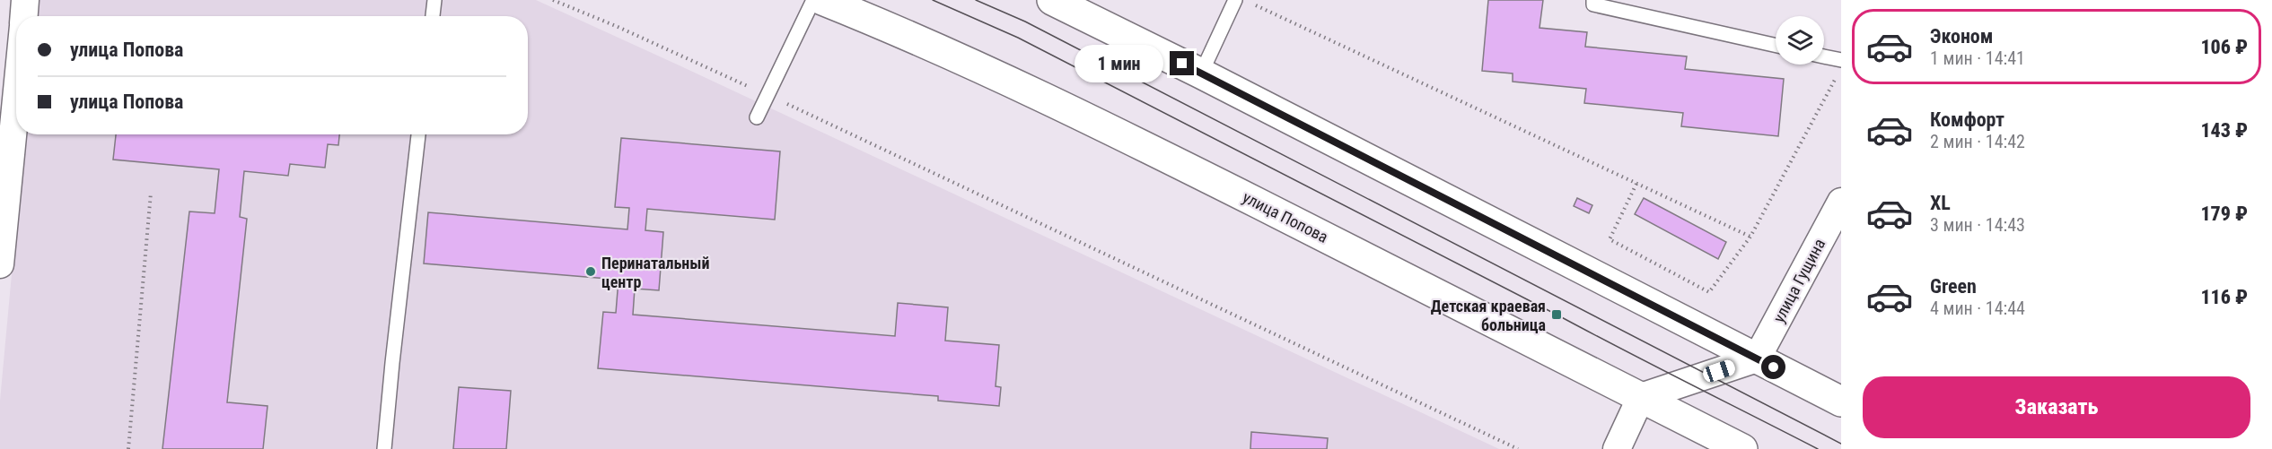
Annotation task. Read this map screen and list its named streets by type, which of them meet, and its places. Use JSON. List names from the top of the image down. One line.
{"streets":{"main road":["улица Попова"],"street":["улица Гущина"]},"places":{"other":["Перинатальный центр"],"transit":["Детская краевая больница"]},"page":{"list":[{"name":"Эконом","note":"1 мин · 14:41","value":"106 ₽"},{"name":"Комфорт","note":"2 мин · 14:42","value":"143 ₽"},{"name":"XL","note":"3 мин · 14:43","value":"179 ₽"},{"name":"Green","note":"4 мин · 14:44","value":"116 ₽"}],"banner":["улица Попова","улица Попова"],"bubble":"1 мин","buttons":"Заказать"}}
